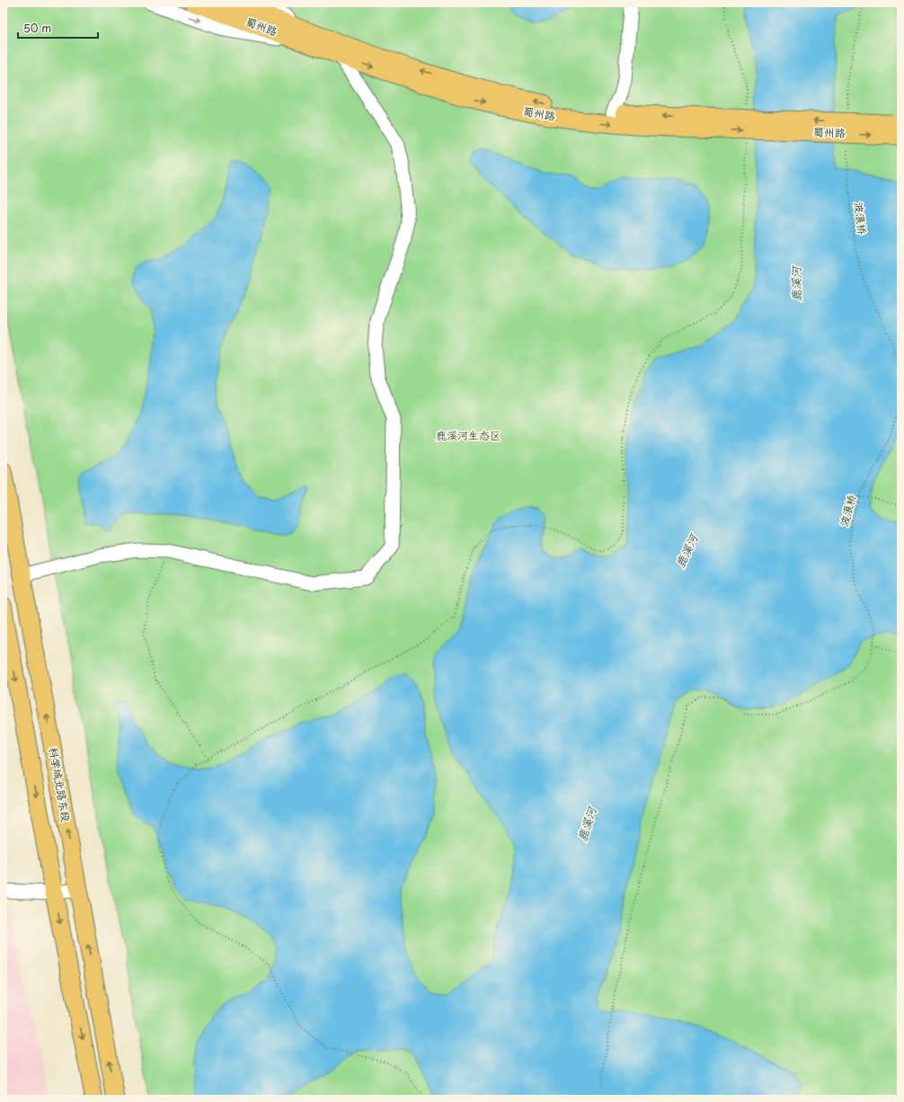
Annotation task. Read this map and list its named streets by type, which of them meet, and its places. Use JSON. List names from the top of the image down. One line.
{"streets":{"main road":["蜀州路","科学城北路东段"],"path":["波浪桥"]},"water":["鹿溪河"],"parks":["鹿溪河生态区"],"scale_bar":"50 m"}
